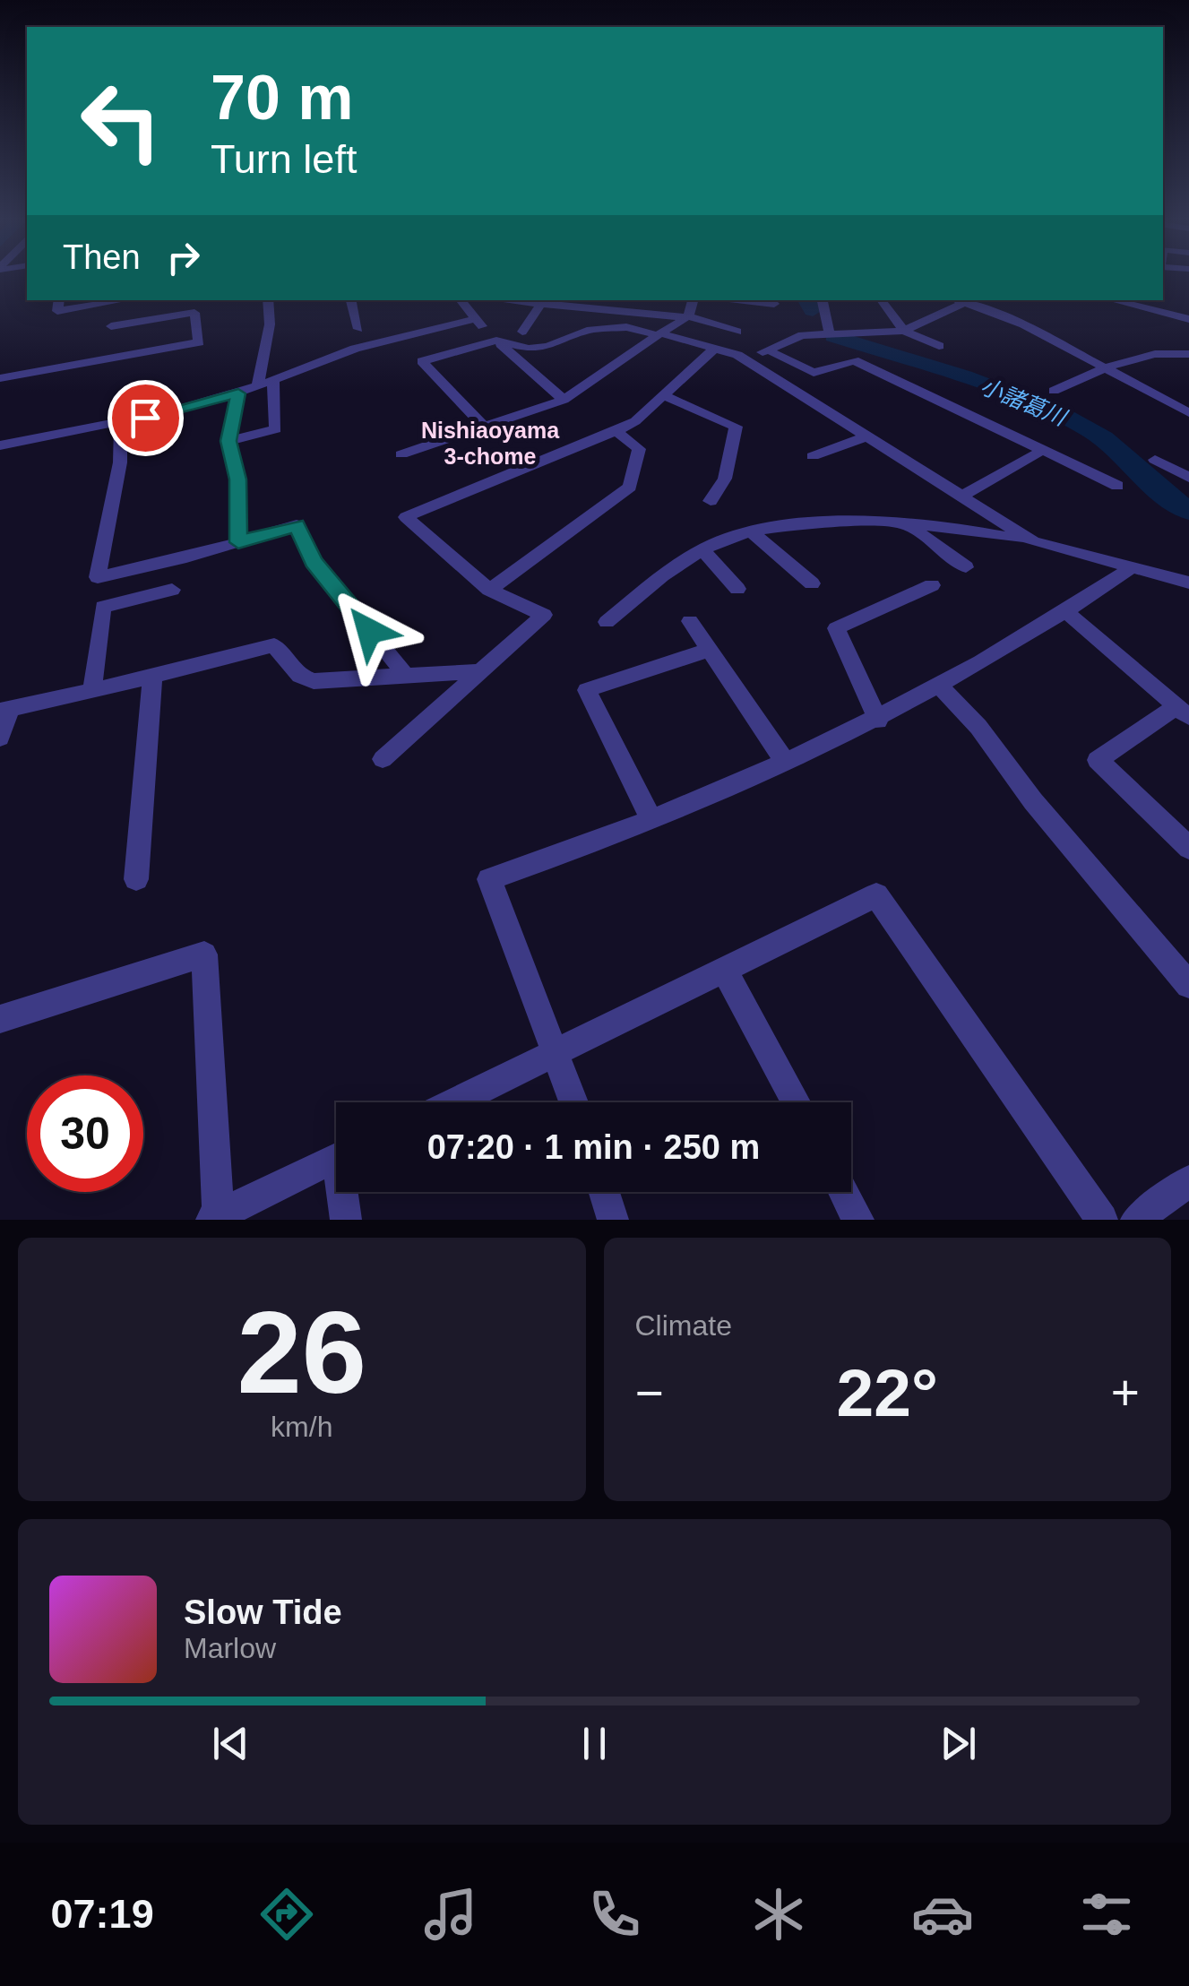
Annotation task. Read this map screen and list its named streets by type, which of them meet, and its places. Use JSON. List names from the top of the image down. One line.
{"districts":["Nishiaoyama 3-chome"],"water":["小諸葛川"],"page":{"turn":["70 m","Turn left"],"then":"Then","limit":"30","trip":"07:20 · 1 min · 250 m","tile":[["26","km/h"],"Climate"],"heat":["−","22°","+"],"song":["Slow Tide","Marlow"],"tabs":"07:19"}}
